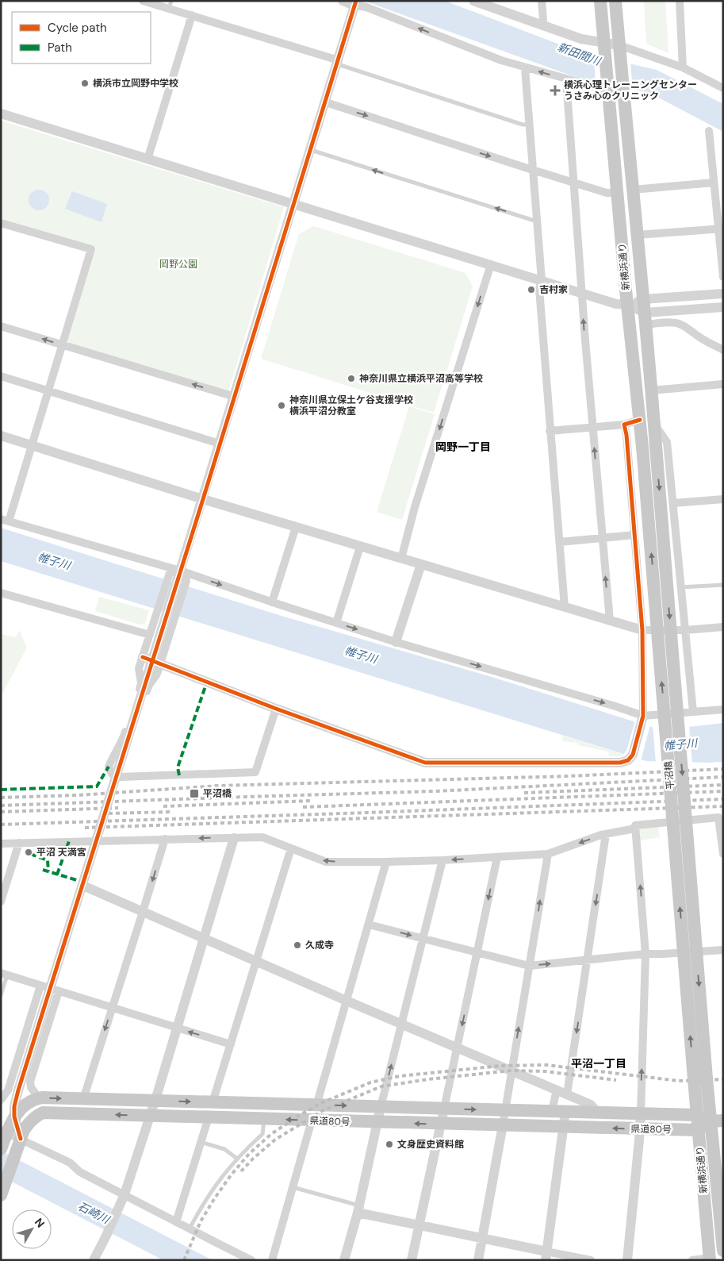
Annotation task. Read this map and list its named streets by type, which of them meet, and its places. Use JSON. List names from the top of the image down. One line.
{"streets":{"main road":["新横浜通り","平沼橋","県道80号"]},"crossings":[["新横浜通り","平沼橋"],["新横浜通り","県道80号"]],"districts":["岡野一丁目","平沼一丁目"],"water":["新田間川","帷子川","石崎川"],"parks":["岡野公園"],"places":{"other":["横浜市立岡野中学校","吉村家","神奈川県立横浜平沼高等学校","神奈川県立保土ケ谷支援学校 横浜平沼分教室","平沼 天満宮","久成寺","文身歴史資料館"],"health":["横浜心理トレーニングセンター うさみ心のクリニック"],"transit":["平沼橋"]},"legend":["Cycle path","Path"],"north":"top right"}
